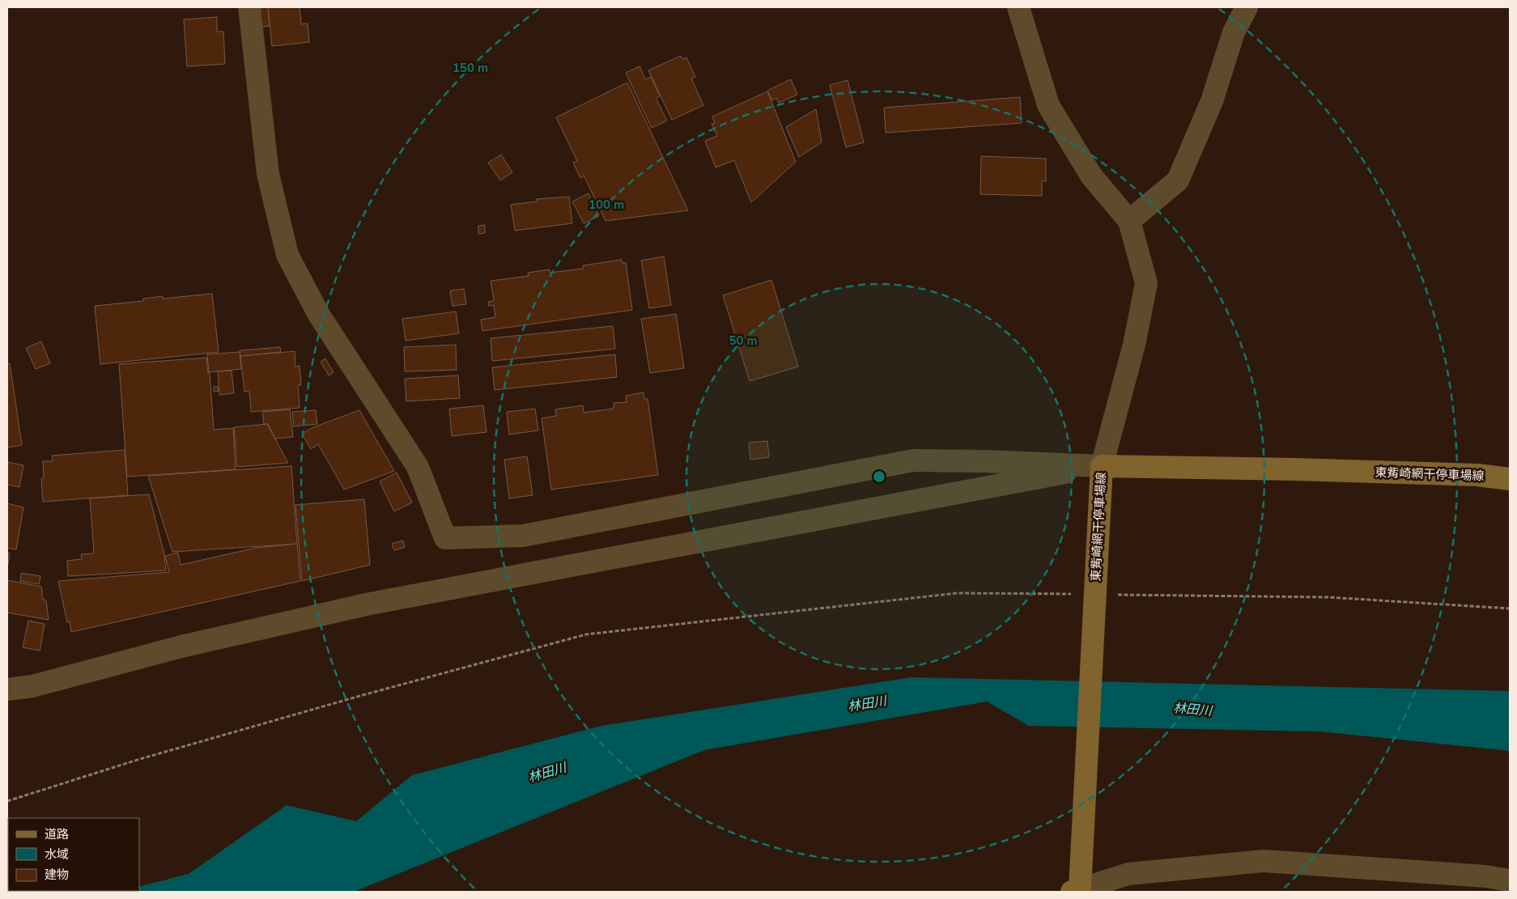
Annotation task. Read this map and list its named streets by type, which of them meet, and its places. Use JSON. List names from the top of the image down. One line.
{"streets":{"main road":["東觜崎網干停車場線"]},"water":["林田川"],"legend":["道路","水域","建物"],"rings":["150 m","100 m","50 m"]}
